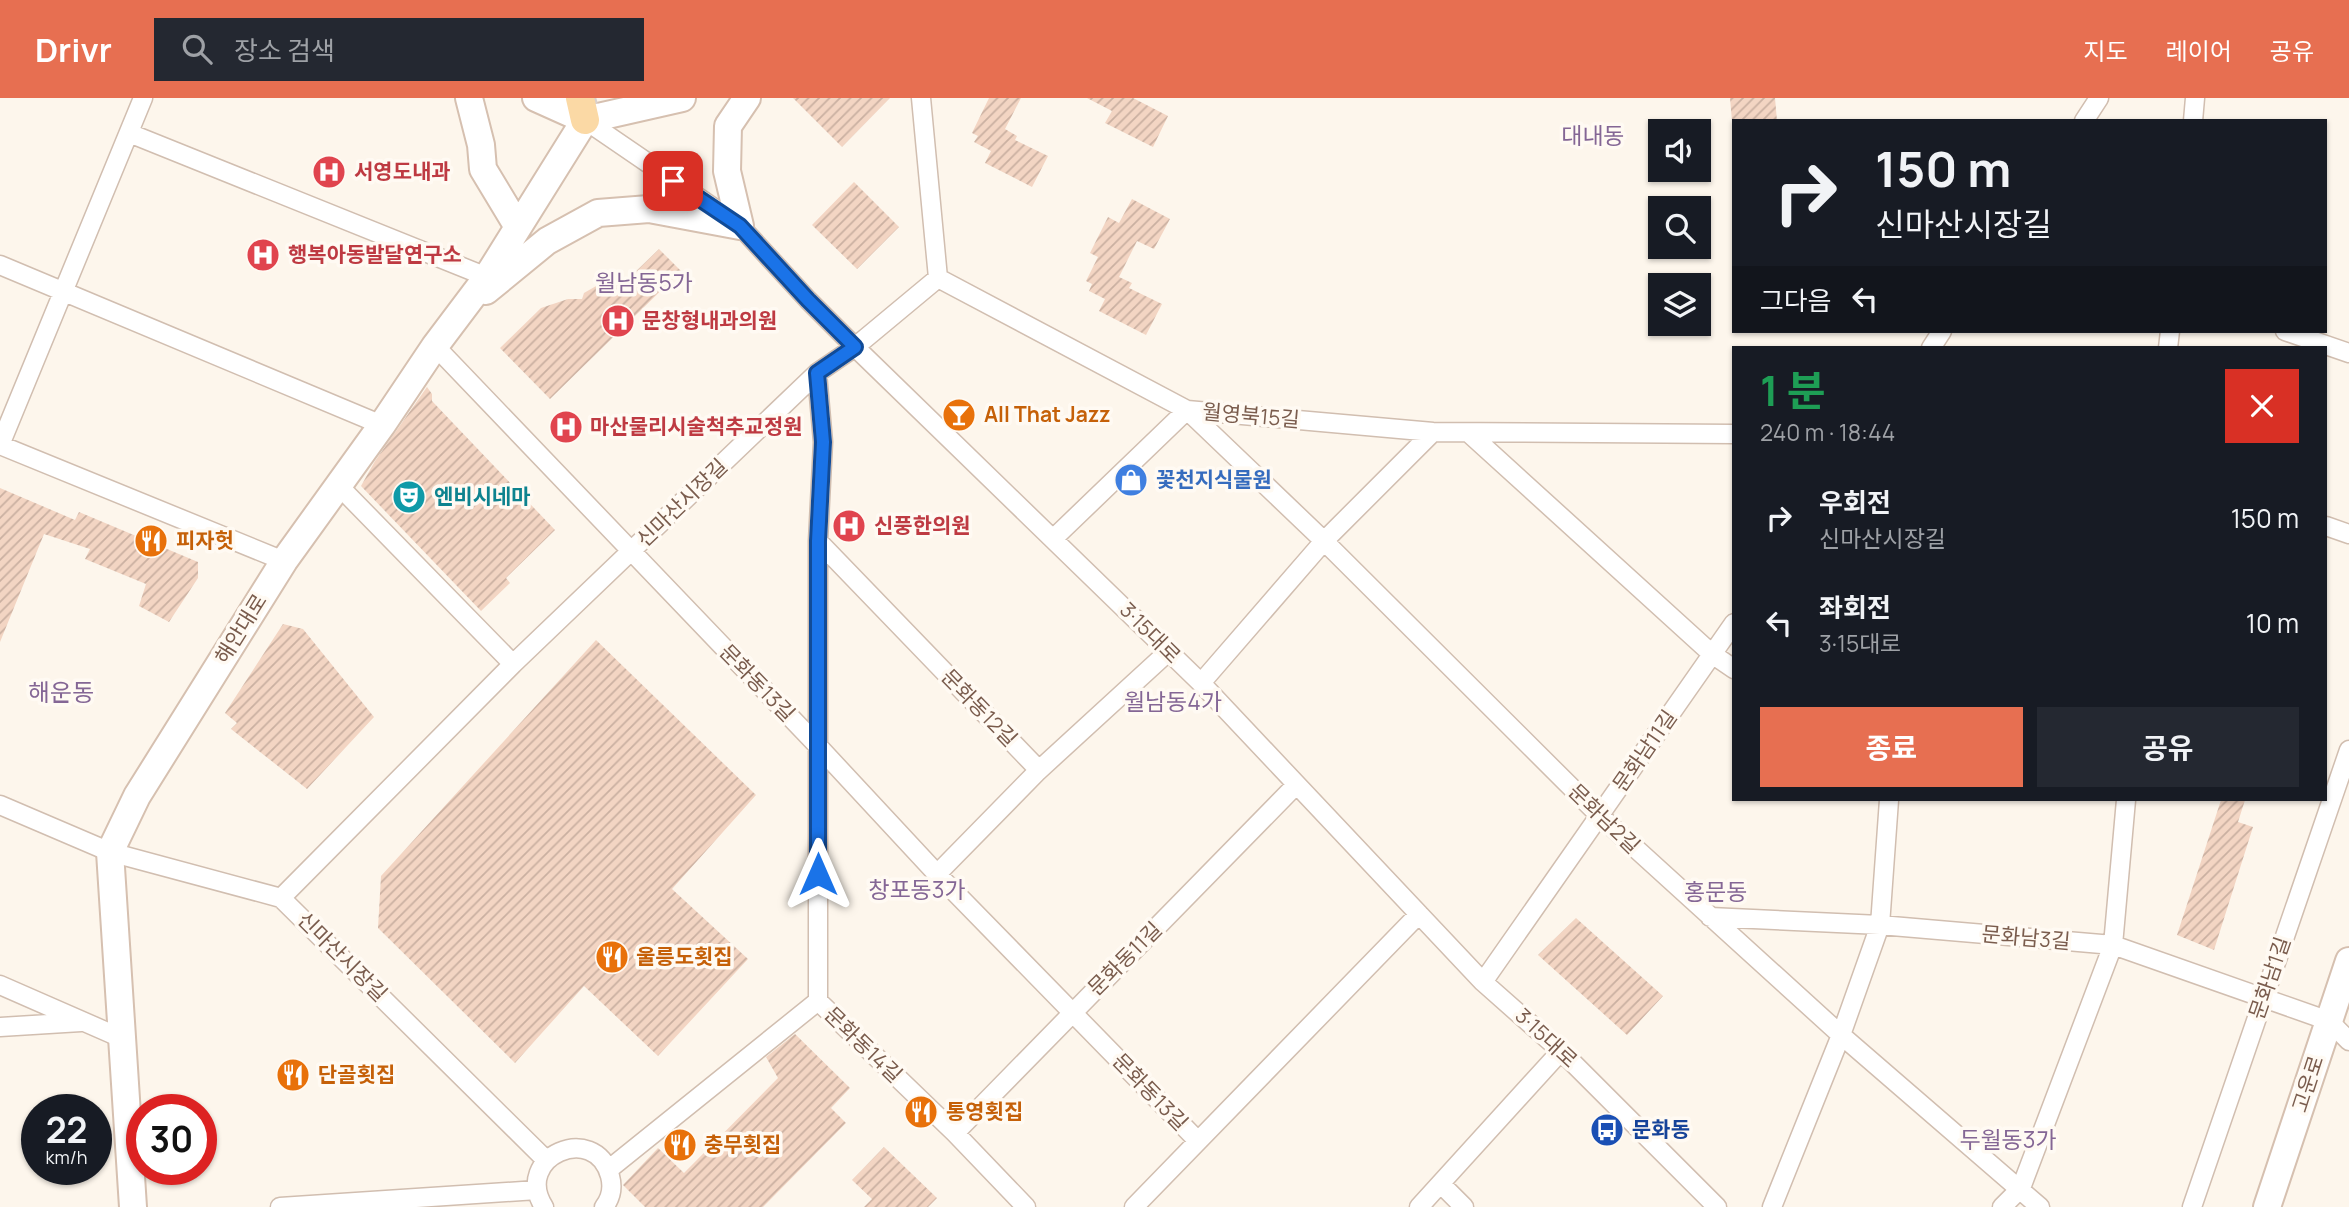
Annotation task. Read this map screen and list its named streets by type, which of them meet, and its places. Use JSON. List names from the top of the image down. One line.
{"streets":{"main road":["해안대로","고운로"],"street":["월영북15길","신마산시장길","3·15대로","문화동13길","문화동12길","문화남11길","문화남2길","문화남3길","문화동11길","문화남1길","문화동14길"]},"crossings":[["월영북15길","신마산시장길"],["월영북15길","문화남2길"],["신마산시장길","3·15대로"],["신마산시장길","문화동13길"],["신마산시장길","문화동14길"],["해안대로","3·15대로"],["해안대로","문화동13길"],["3·15대로","문화남11길"],["3·15대로","문화동11길"],["문화동13길","문화동11길"],["문화동13길","문화동14길"],["문화동12길","문화동14길"],["문화남11길","문화남2길"],["문화남2길","문화남3길"],["문화남3길","문화남1길"],["문화남3길","고운로"],["문화동11길","문화동14길"]],"districts":["대내동","월남동5가","해운동","월남동4가","창포동3가","홍문동","두월동3가"],"places":{"hospital":["서영도내과","행복아동발달연구소","문창형내과의원","마산물리시술척추교정원","신풍한의원"],"bar":["All That Jazz"],"shop":["꽃천지식물원"],"theatre":["엔비시네마"],"restaurant":["피자헛","울릉도횟집","단골횟집","통영횟집","충무횟집"],"bus stop":["문화동"]},"page":{"header":"Drivr","search":"장소 검색","nav":["지도","레이어","공유"],"turn":["150 m","신마산시장길"],"then":"그다음","heading":["1 분","240 m · 18:44"],"list":[{"name":"우회전","note":"신마산시장길","value":"150 m"},{"name":"좌회전","note":"3·15대로","value":"10 m"}],"buttons":["종료","공유"],"speed":"22 km/h","limit":"30"}}
